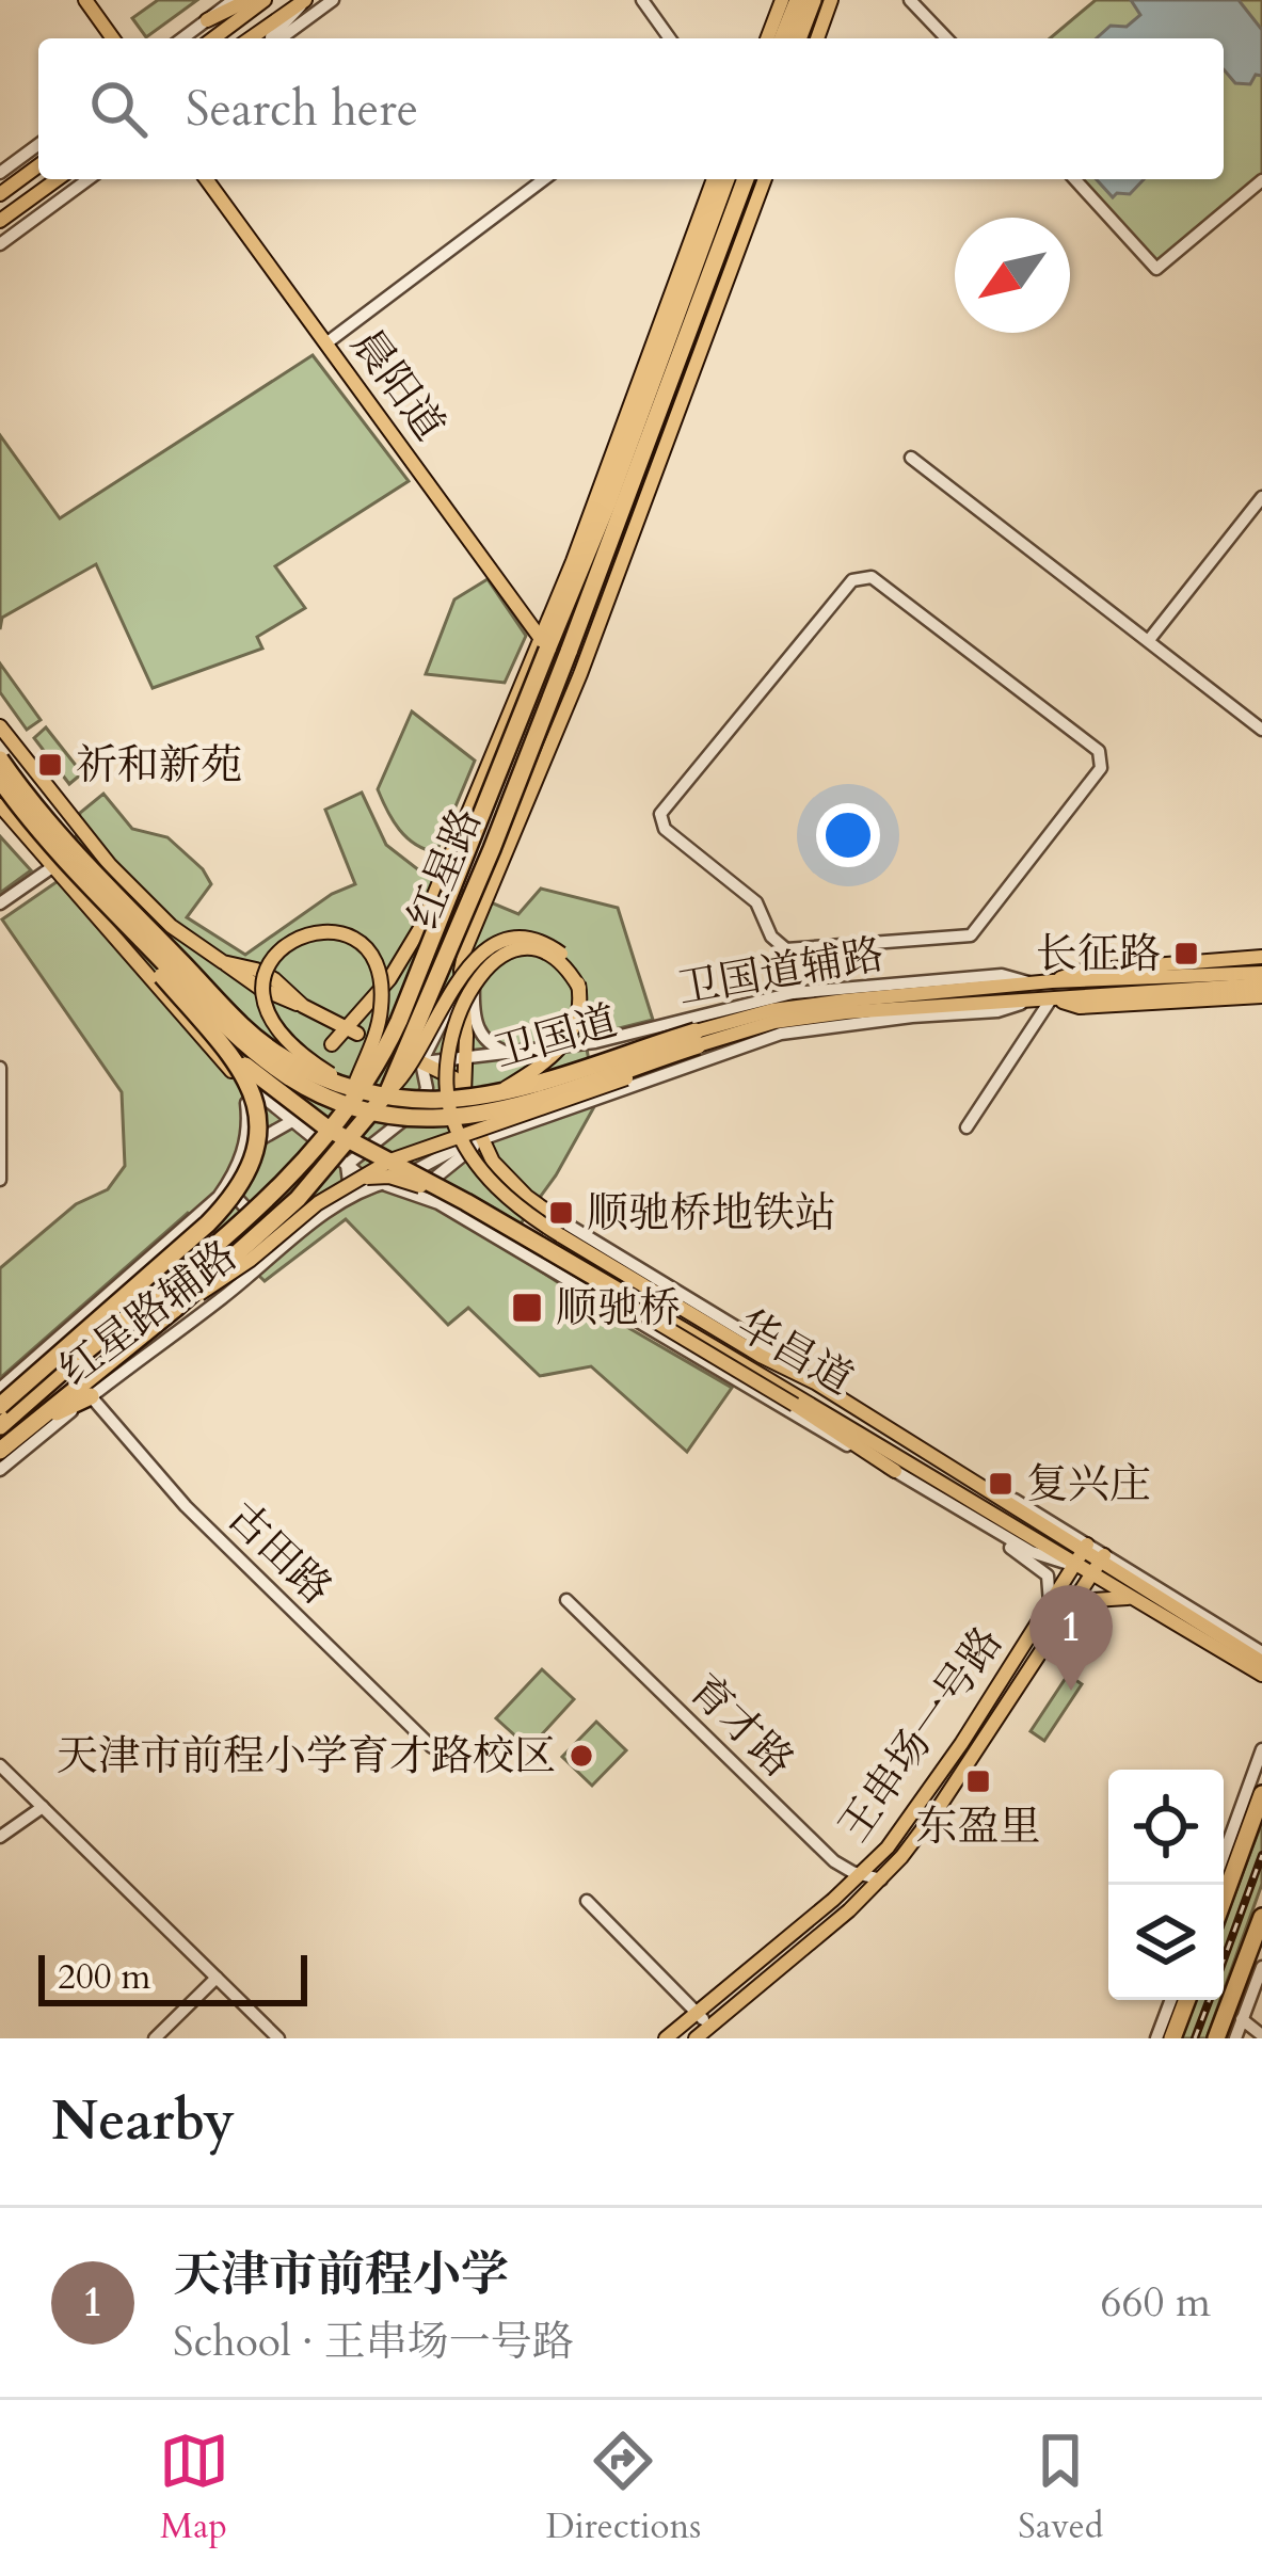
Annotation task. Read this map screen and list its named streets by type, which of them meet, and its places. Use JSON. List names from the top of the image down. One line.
{"streets":{"highway":["红星路","卫国道","华昌道"],"main road":["晨阳道","王串场一号路"],"street":["卫国道辅路","红星路辅路","古田路","育才路"]},"crossings":[["晨阳道","红星路"],["红星路","红星路辅路"],["红星路","古田路"],["卫国道辅路","卫国道"],["卫国道辅路","红星路辅路"],["卫国道","华昌道"],["红星路辅路","华昌道"],["红星路辅路","古田路"],["华昌道","王串场一号路"],["育才路","王串场一号路"]],"places":{"transit":["祈和新苑","长征路","顺驰桥地铁站","顺驰桥","复兴庄","东盈里"],"other":["天津市前程小学育才路校区"]},"scale_bar":"200 m","north":"bottom left","page":{"search":"Search here","pins":"1","scale":"200 m","heading":"Nearby","list":[{"mark":"1","name":"天津市前程小学","note":"School · 王串场一号路","value":"660 m"}],"nav":["Map","Directions","Saved"]}}
